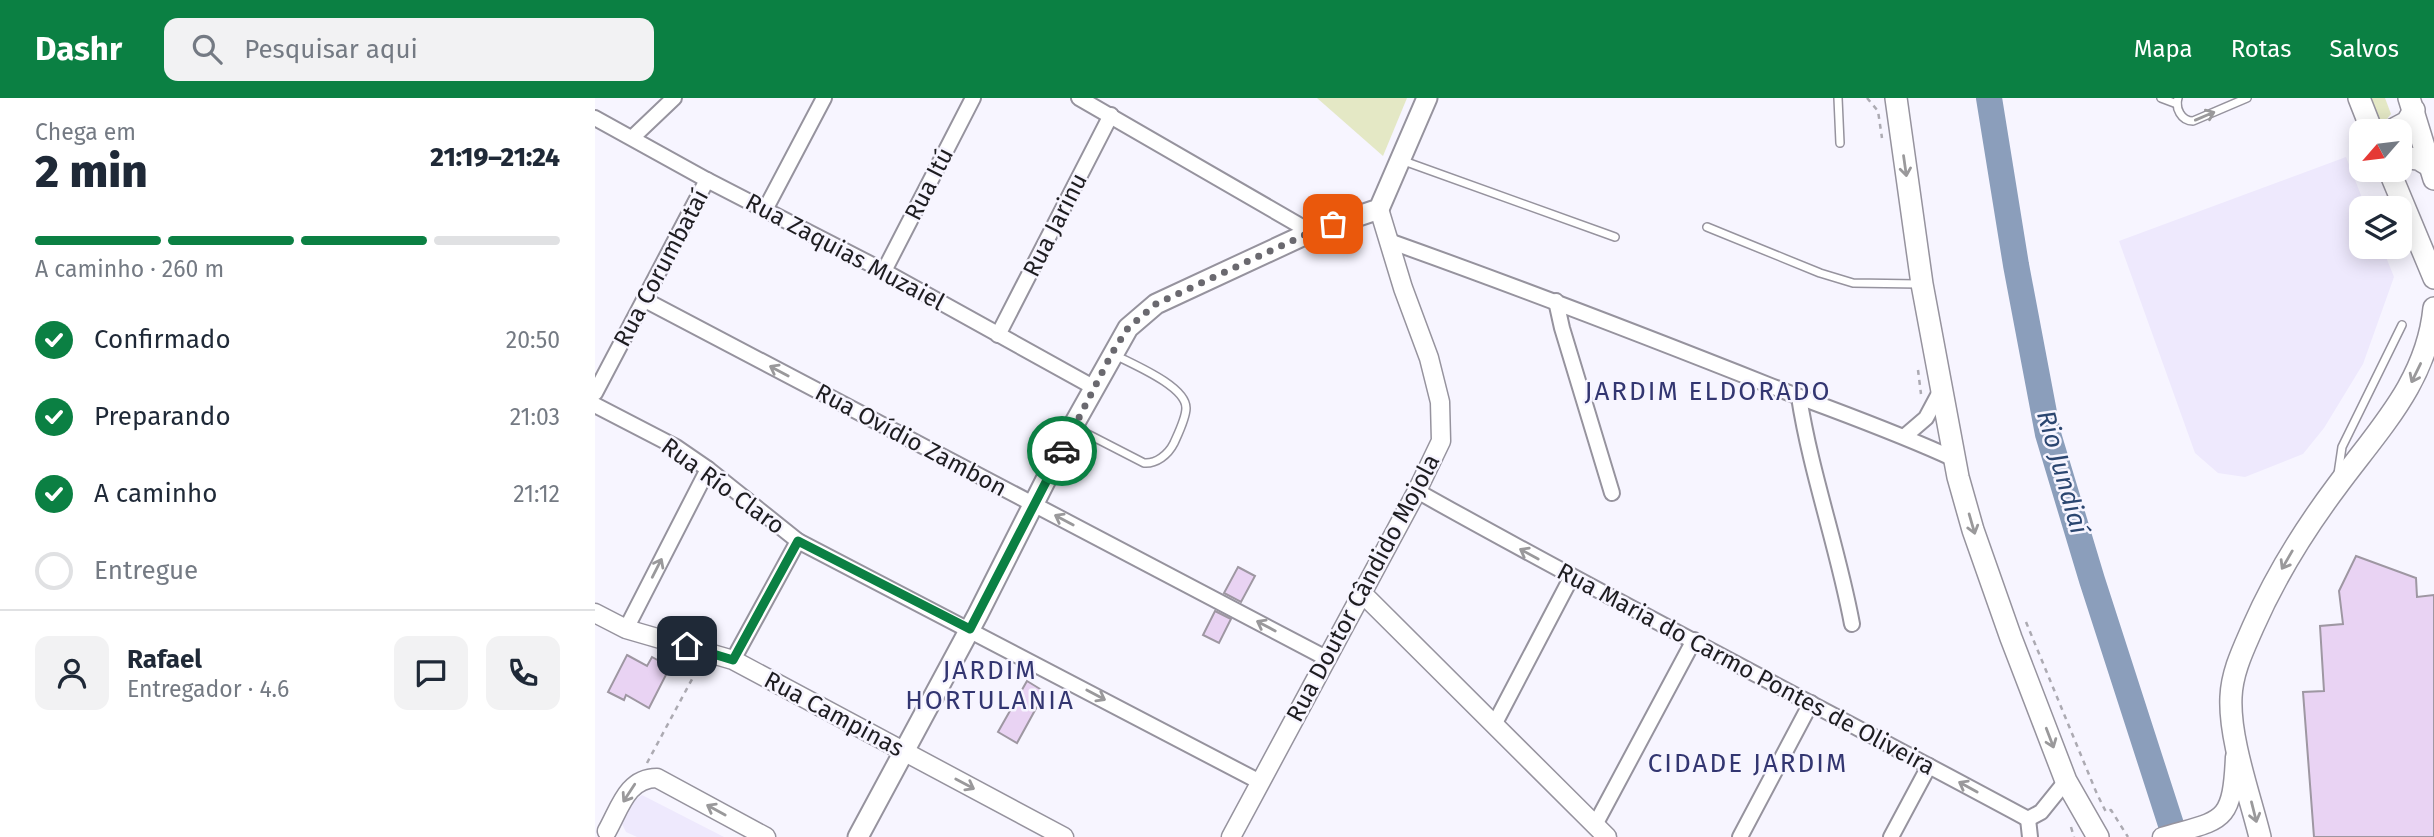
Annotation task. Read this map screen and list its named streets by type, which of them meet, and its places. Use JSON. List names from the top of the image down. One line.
{"streets":{"street":["Rua Itú","Rua Jarinu","Rua Zaquias Muzaiel","Rua Corumbataí","Rua Ovídio Zambon","Rua Río Claro","Rua Doutor Cândido Mojola","Rua Maria do Carmo Pontes de Oliveira","Rua Campinas"]},"crossings":[["Rua Itú","Rua Zaquias Muzaiel"],["Rua Jarinu","Rua Zaquias Muzaiel"],["Rua Zaquias Muzaiel","Rua Corumbataí"],["Rua Corumbataí","Rua Ovídio Zambon"],["Rua Ovídio Zambon","Rua Doutor Cândido Mojola"],["Rua Río Claro","Rua Doutor Cândido Mojola"],["Rua Doutor Cândido Mojola","Rua Maria do Carmo Pontes de Oliveira"]],"one_way":["Rua Ovídio Zambon","Rua Río Claro","Rua Maria do Carmo Pontes de Oliveira"],"districts":["JARDIM ELDORADO","JARDIM HORTULANIA","CIDADE JARDIM"],"water":["Rio Jundiaí"],"north":"bottom left","page":{"header":"Dashr","search":"Pesquisar aqui","nav":["Mapa","Rotas","Salvos"],"heading":["2 min","Chega em","21:19–21:24"],"panel":["Rafael","Entregador · 4.6"],"bar":"A caminho · 260 m","list":[["Confirmado","20:50"],["Preparando","21:03"],["A caminho","21:12"],"Entregue"]}}
